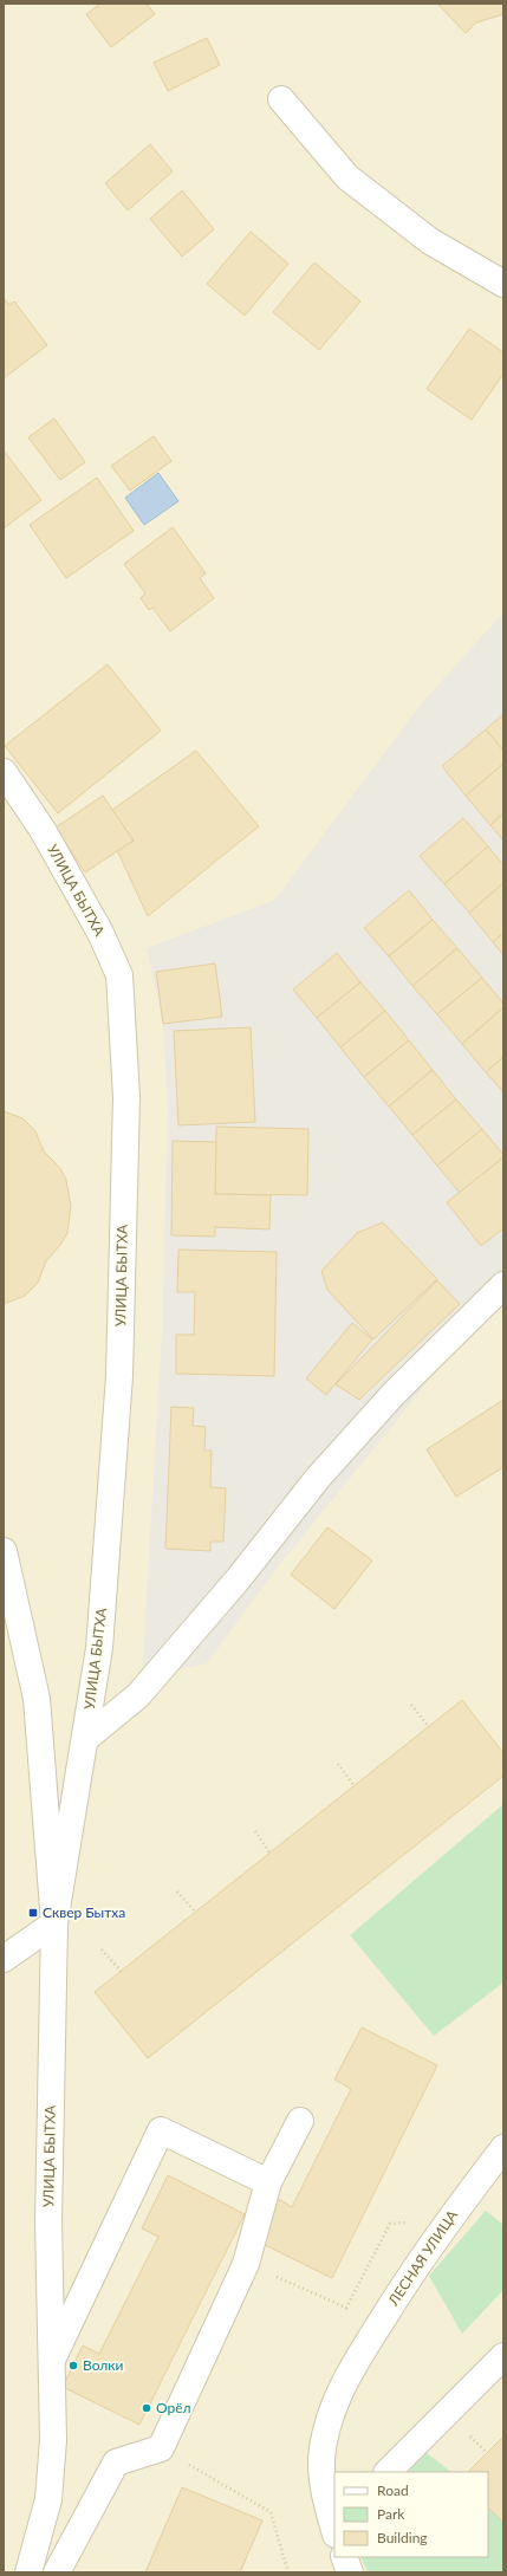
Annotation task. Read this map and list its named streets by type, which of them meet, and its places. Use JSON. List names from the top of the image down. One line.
{"streets":{"street":["УЛИЦА БЫТХА","ЛЕСНАЯ УЛИЦА"]},"places":{"transit":["Сквер Бытха"],"other":["Волки","Орёл"]},"legend":["Road","Park","Building"]}
